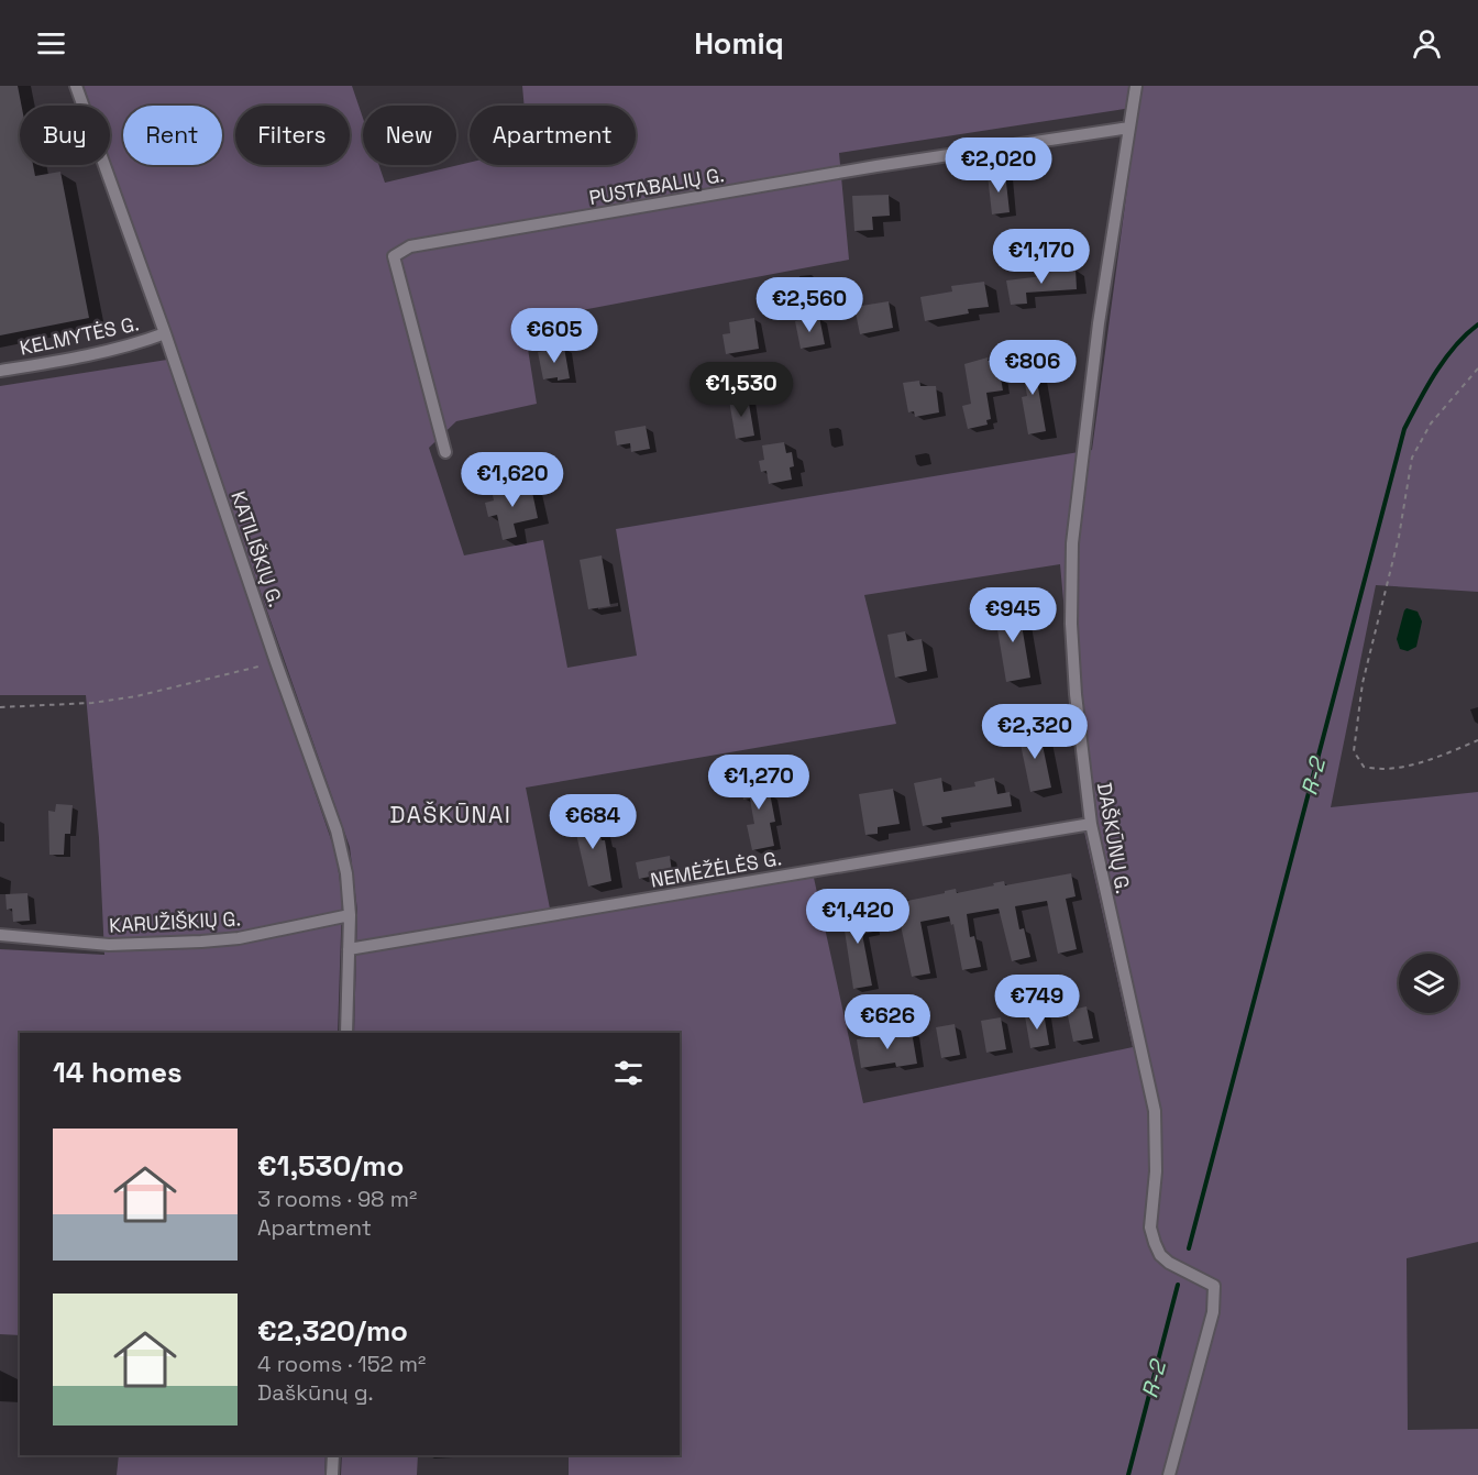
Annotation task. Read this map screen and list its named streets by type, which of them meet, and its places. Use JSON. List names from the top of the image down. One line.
{"streets":{"street":["PUSTABALIŲ G.","KELMYTĖS G.","KATILIŠKIŲ G.","DAŠKŪNŲ G.","NEMĖŽĖLĖS G.","KARUŽIŠKIŲ G."]},"crossings":[["PUSTABALIŲ G.","DAŠKŪNŲ G."],["KELMYTĖS G.","KATILIŠKIŲ G."],["KATILIŠKIŲ G.","NEMĖŽĖLĖS G."],["KATILIŠKIŲ G.","KARUŽIŠKIŲ G."],["DAŠKŪNŲ G.","NEMĖŽĖLĖS G."]],"districts":["DAŠKŪNAI"],"water":["R-2"],"page":{"header":"Homiq","chip":["Buy","Rent","Filters","New","Apartment"],"price":["€2,020","€1,170","€2,560","€605","€806","€1,530","€1,620","€945","€2,320","€1,270","€684","€1,420","€749","€626"],"heading":"14 homes","list":[{"name":"€1,530/mo","note":"3 rooms · 98 m² · Apartment"},{"name":"€2,320/mo","note":"4 rooms · 152 m² · Daškūnų g."}]}}
